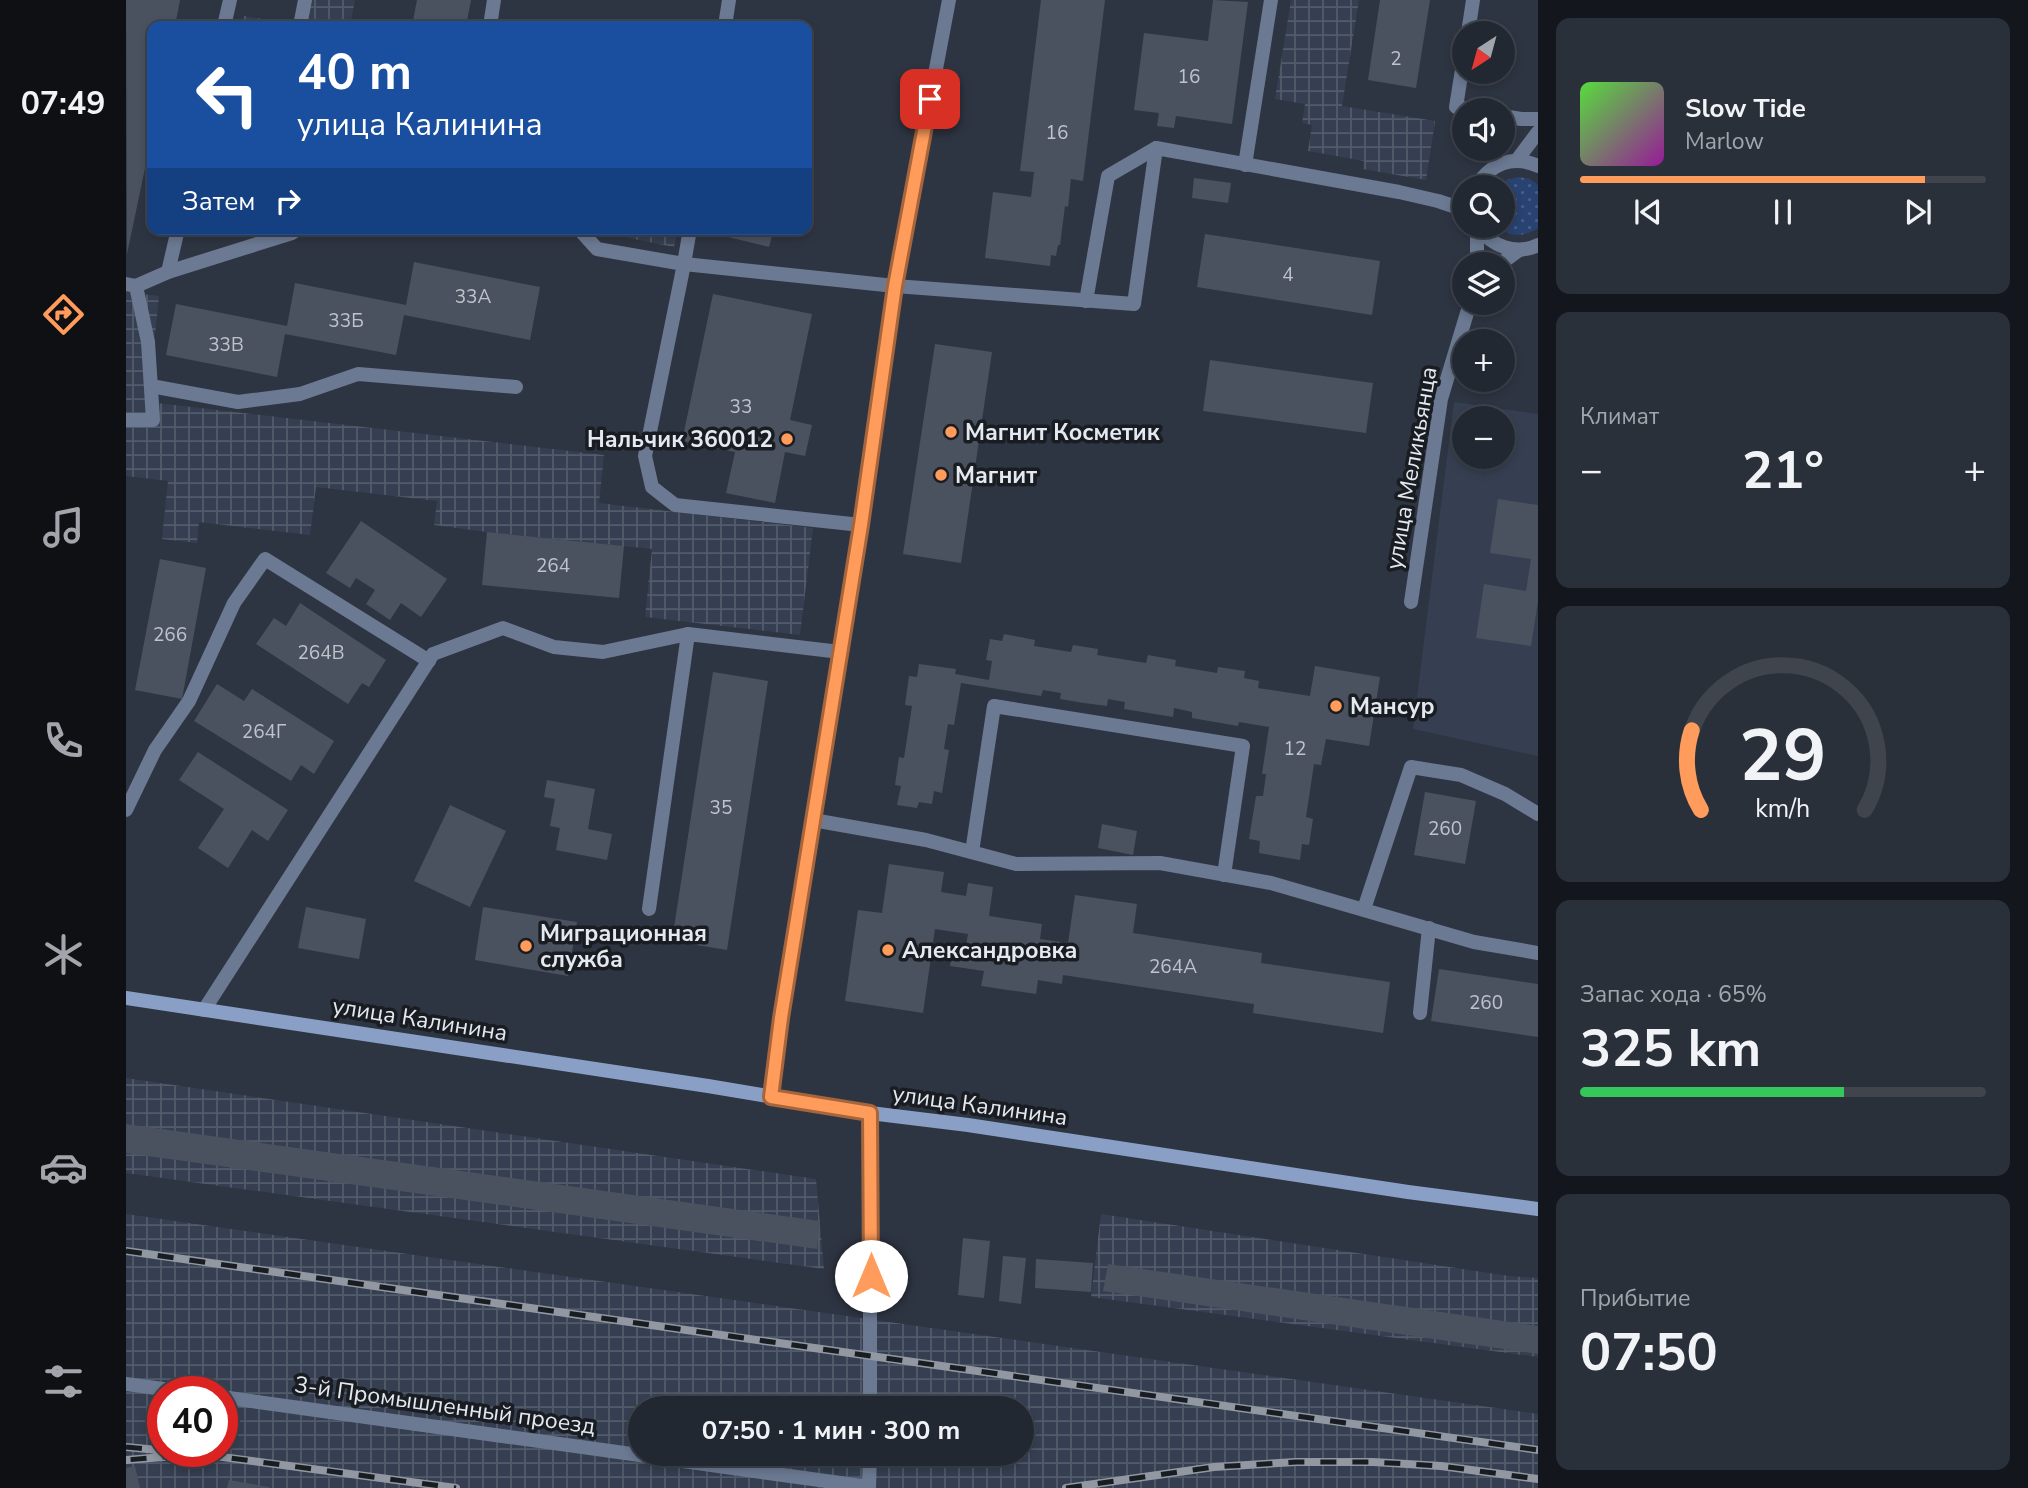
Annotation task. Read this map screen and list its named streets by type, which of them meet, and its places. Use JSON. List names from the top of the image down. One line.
{"streets":{"main road":["улица Калинина"],"street":["улица Меликьянца","3-й Промышленный проезд"]},"places":["Магнит Косметик","Нальчик 360012","Магнит","Мансур","Миграционная служба","Александровка"],"house_numbers":["2","16","16","4","33А","33Б","33В","33","264","266","264В","264Г","12","35","260","264А","260"],"north":"bottom left","page":{"tabs":"07:49","map_buttons":["+","−"],"turn":["40 m","улица Калинина"],"song":["Slow Tide","Marlow"],"then":"Затем","tile":["Климат",["Запас хода · 65%","325 km"],["Прибытие","07:50"]],"heat":["−","21°","+"],"limit":"40","trip":"07:50 · 1 мин · 300 m","gauge":["29","km/h"]}}
